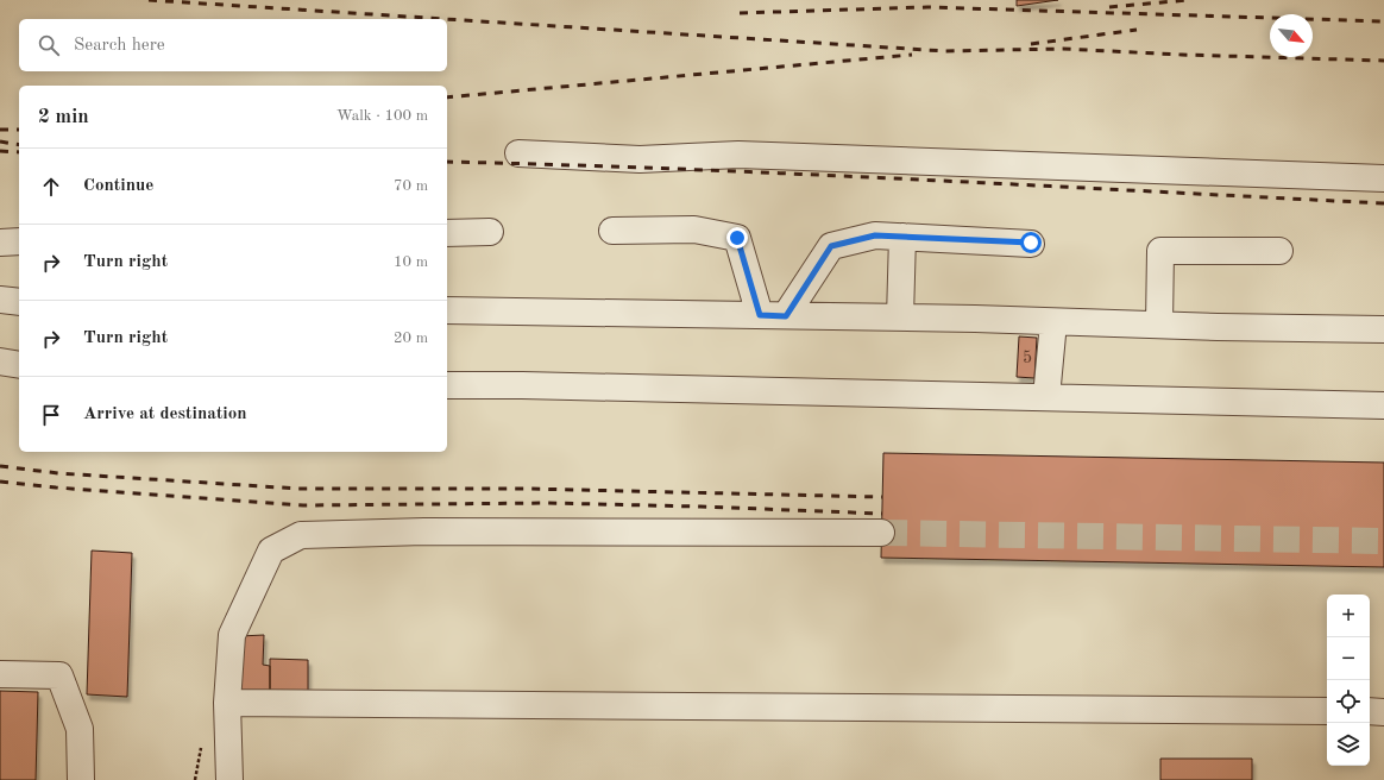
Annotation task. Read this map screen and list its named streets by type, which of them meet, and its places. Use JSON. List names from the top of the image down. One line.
{"house_numbers":["5"],"north":"bottom right","page":{"search":"Search here","heading":["2 min","Walk · 100 m"],"list":[["Continue","70 m"],["Turn right","10 m"],["Turn right","20 m"],"Arrive at destination"],"map_buttons":["+","−"]}}
